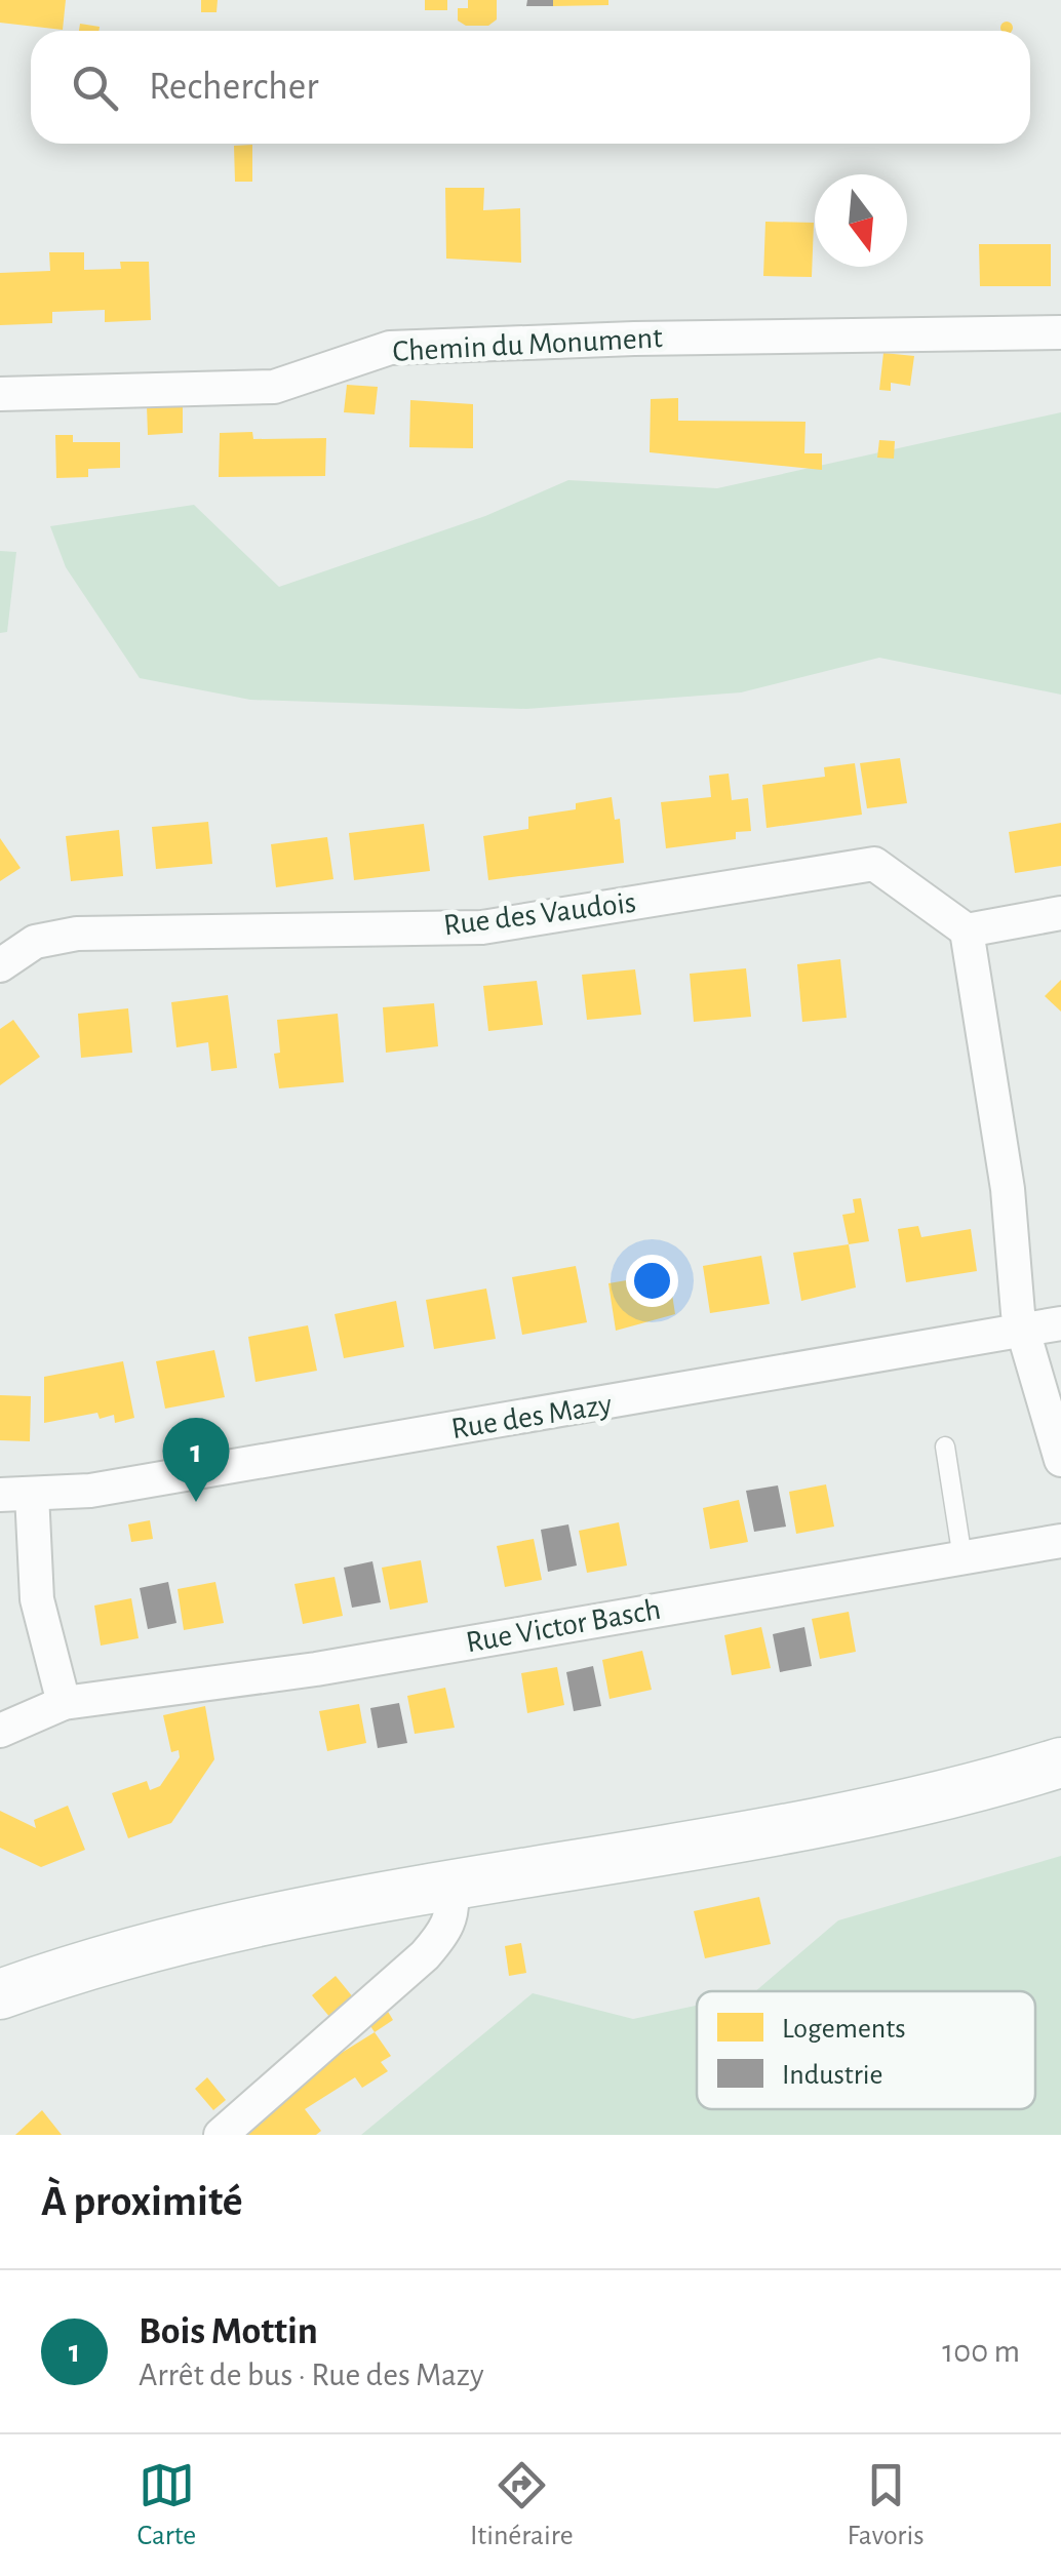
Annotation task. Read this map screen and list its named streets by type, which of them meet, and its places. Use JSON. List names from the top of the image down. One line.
{"streets":{"street":["Chemin du Monument","Rue des Vaudois","Rue des Mazy","Rue Victor Basch"]},"legend":["Logements","Industrie"],"north":"bottom","page":{"search":"Rechercher","pins":"1","heading":"À proximité","list":[{"mark":"1","name":"Bois Mottin","note":"Arrêt de bus · Rue des Mazy","value":"100 m"}],"nav":["Carte","Itinéraire","Favoris"]}}
